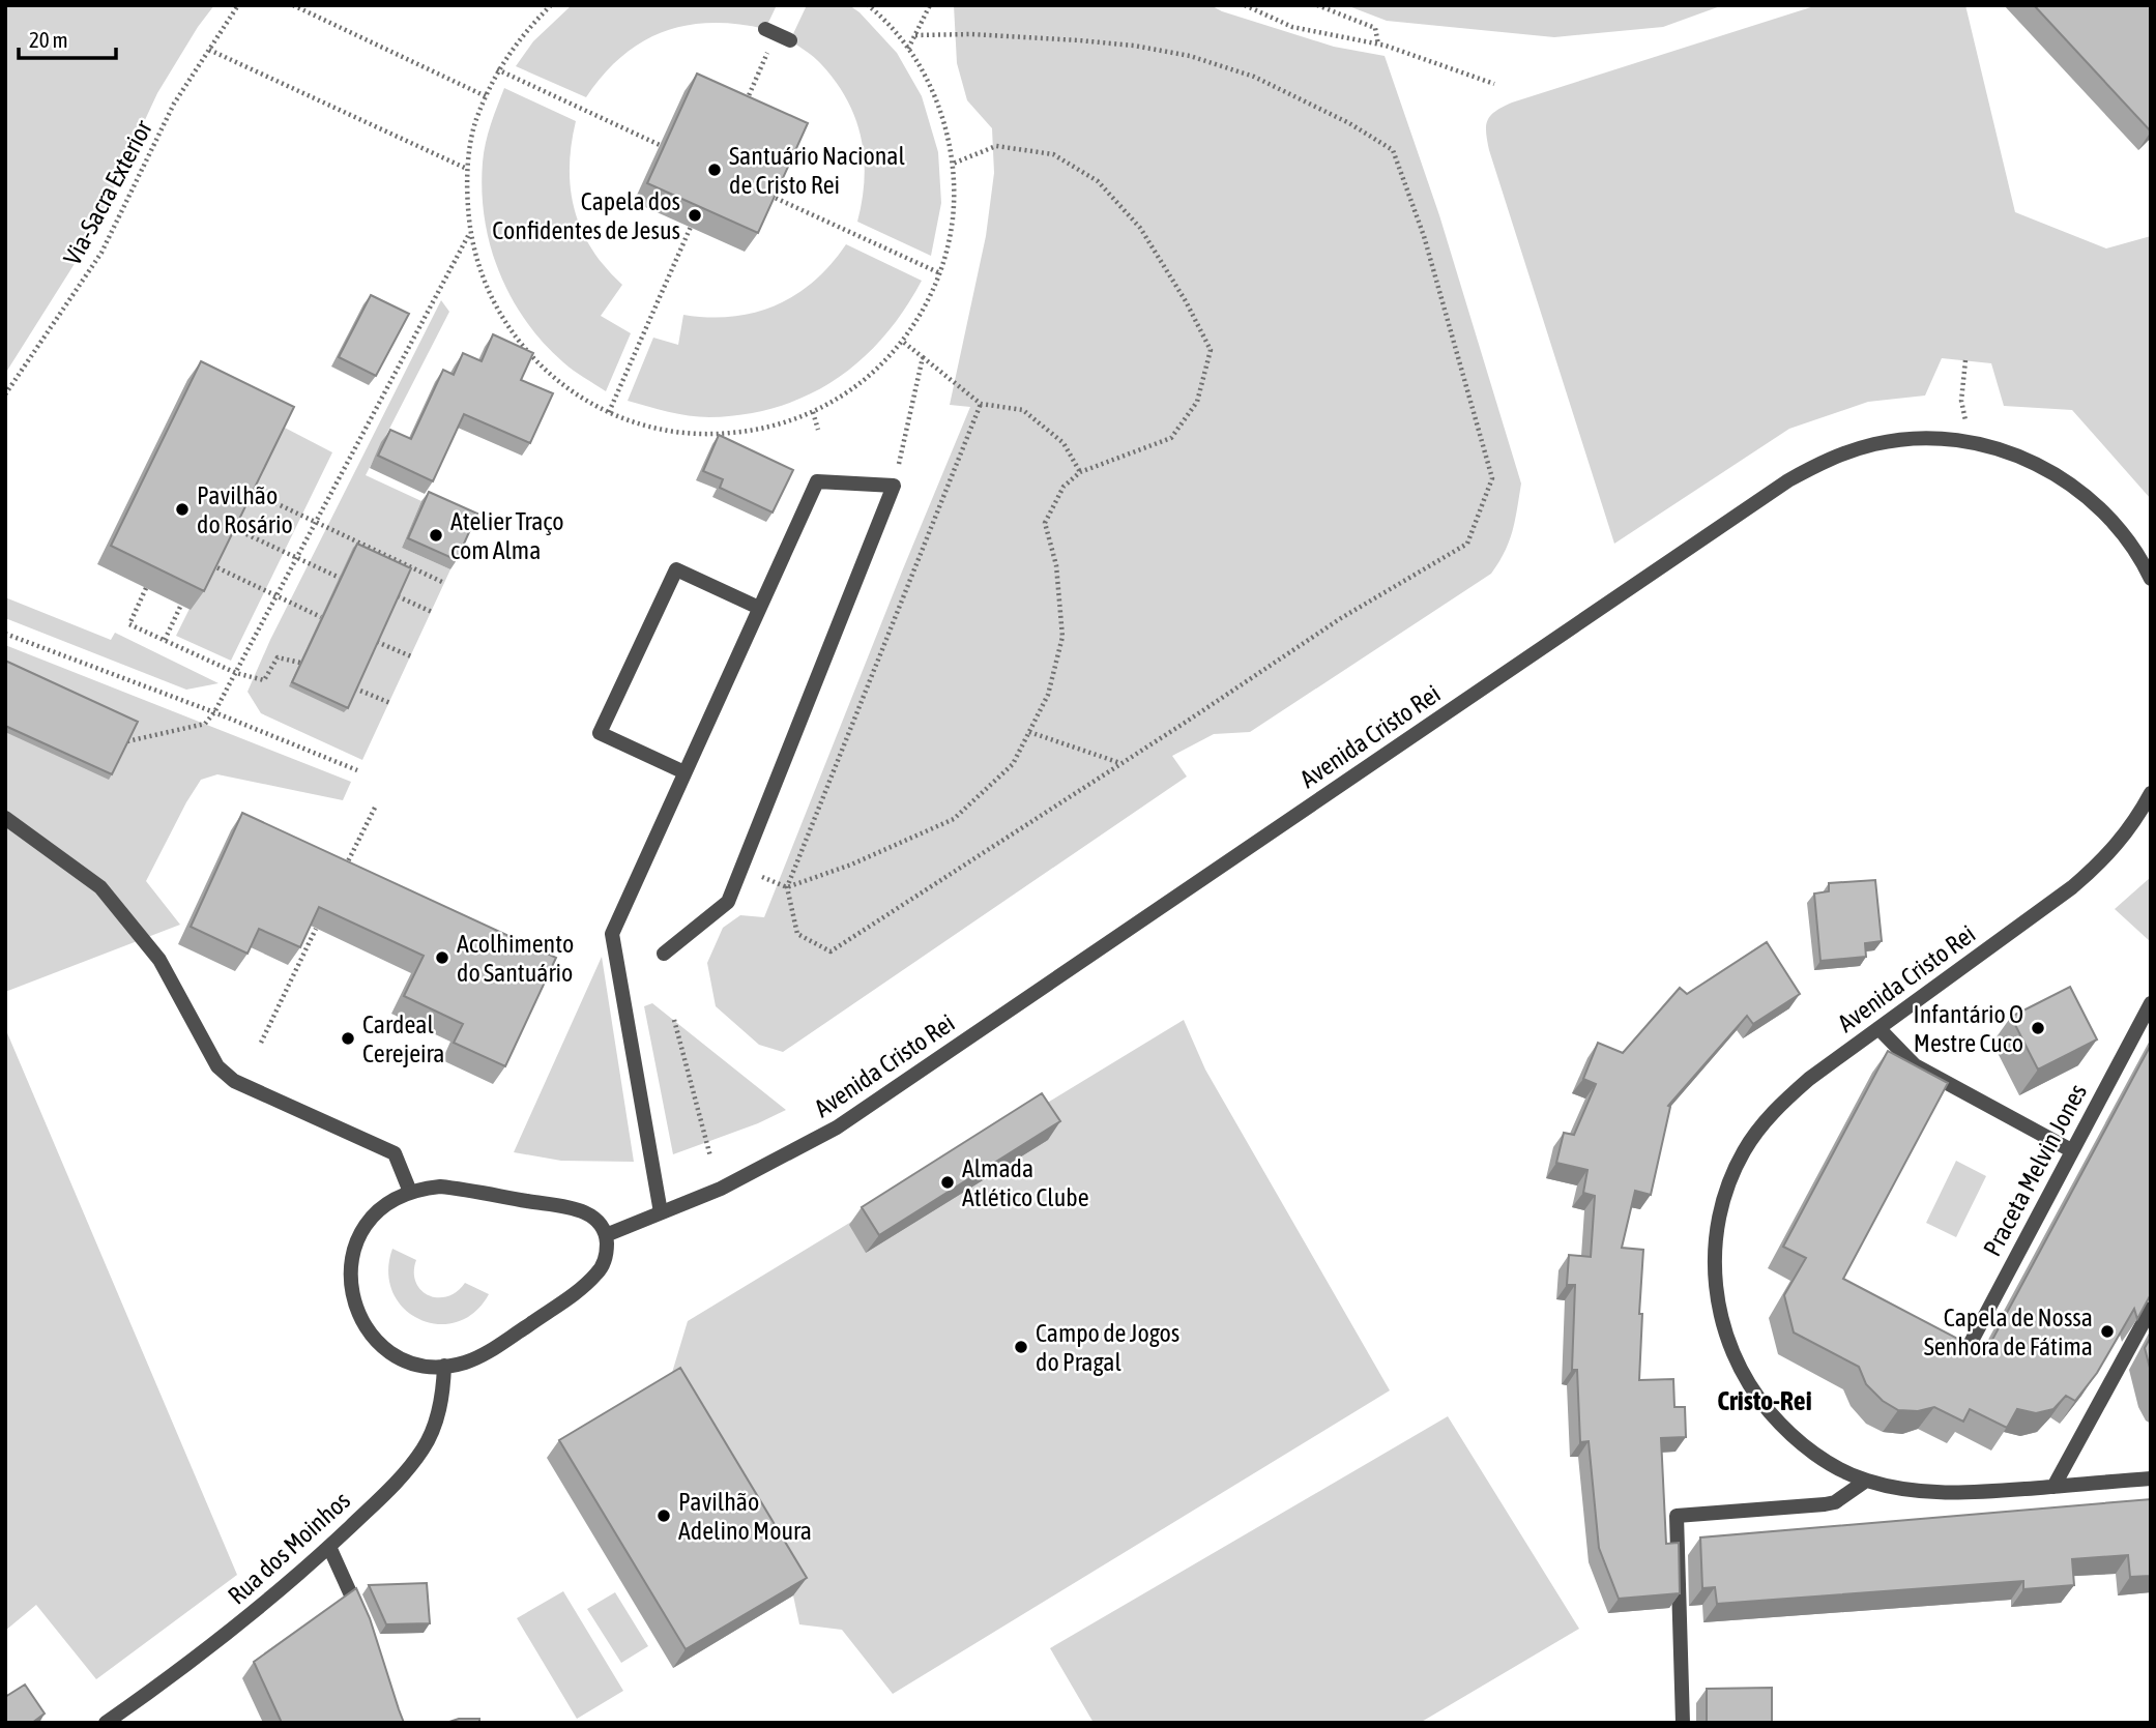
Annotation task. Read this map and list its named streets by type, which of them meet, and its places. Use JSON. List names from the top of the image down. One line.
{"streets":{"street":["Avenida Cristo Rei","Praceta Melvin Jones","Rua dos Moinhos"],"path":["Via-Sacra Exterior"]},"crossings":[["Avenida Cristo Rei","Rua dos Moinhos"]],"districts":["Cristo-Rei"],"places":["Santuário Nacional de Cristo Rei","Capela dos Confidentes de Jesus","Pavilhão do Rosário","Atelier Traço com Alma","Acolhimento do Santuário","Infantário O Mestre Cuco","Cardeal Cerejeira","Almada Atlético Clube","Capela de Nossa Senhora de Fátima","Campo de Jogos do Pragal","Pavilhão Adelino Moura"],"scale_bar":"20 m"}
